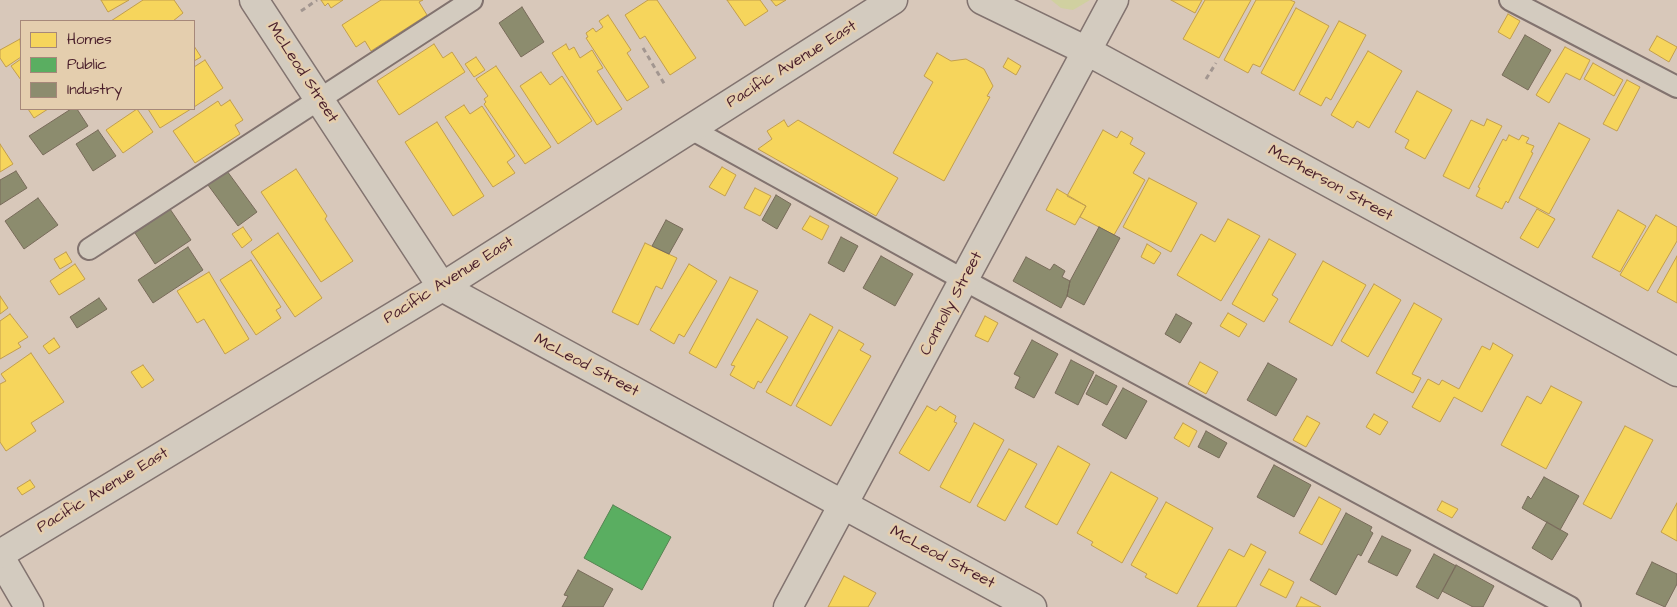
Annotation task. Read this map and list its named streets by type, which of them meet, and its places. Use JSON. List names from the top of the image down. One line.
{"streets":{"street":["Pacific Avenue East","McLeod Street","McPherson Street","Connolly Street"]},"crossings":[["Pacific Avenue East","McLeod Street"],["McLeod Street","Connolly Street"],["McPherson Street","Connolly Street"]],"legend":["Homes","Public","Industry"]}
